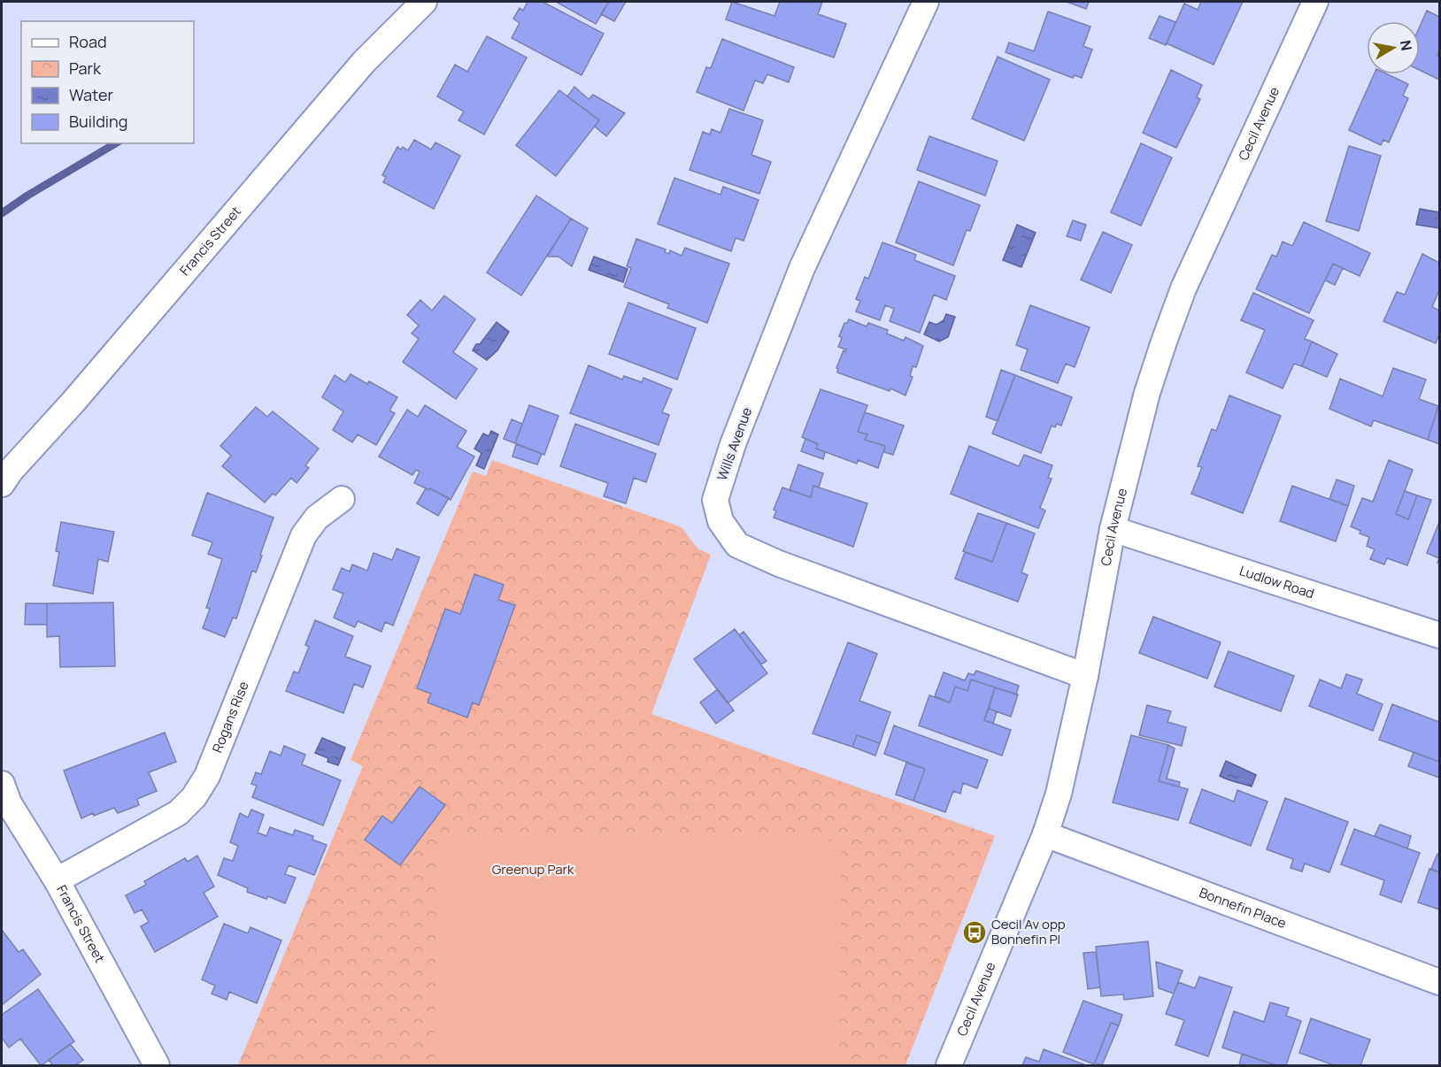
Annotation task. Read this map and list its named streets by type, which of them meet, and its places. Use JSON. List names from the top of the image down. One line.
{"streets":{"street":["Cecil Avenue","Francis Street","Wills Avenue","Ludlow Road","Rogans Rise","Bonnefin Place"]},"crossings":[["Cecil Avenue","Wills Avenue"],["Cecil Avenue","Ludlow Road"],["Cecil Avenue","Bonnefin Place"],["Francis Street","Rogans Rise"]],"parks":["Greenup Park"],"places":{"bus stop":["Cecil Av opp Bonnefin Pl"]},"legend":["Road","Park","Water","Building"],"north":"right"}
